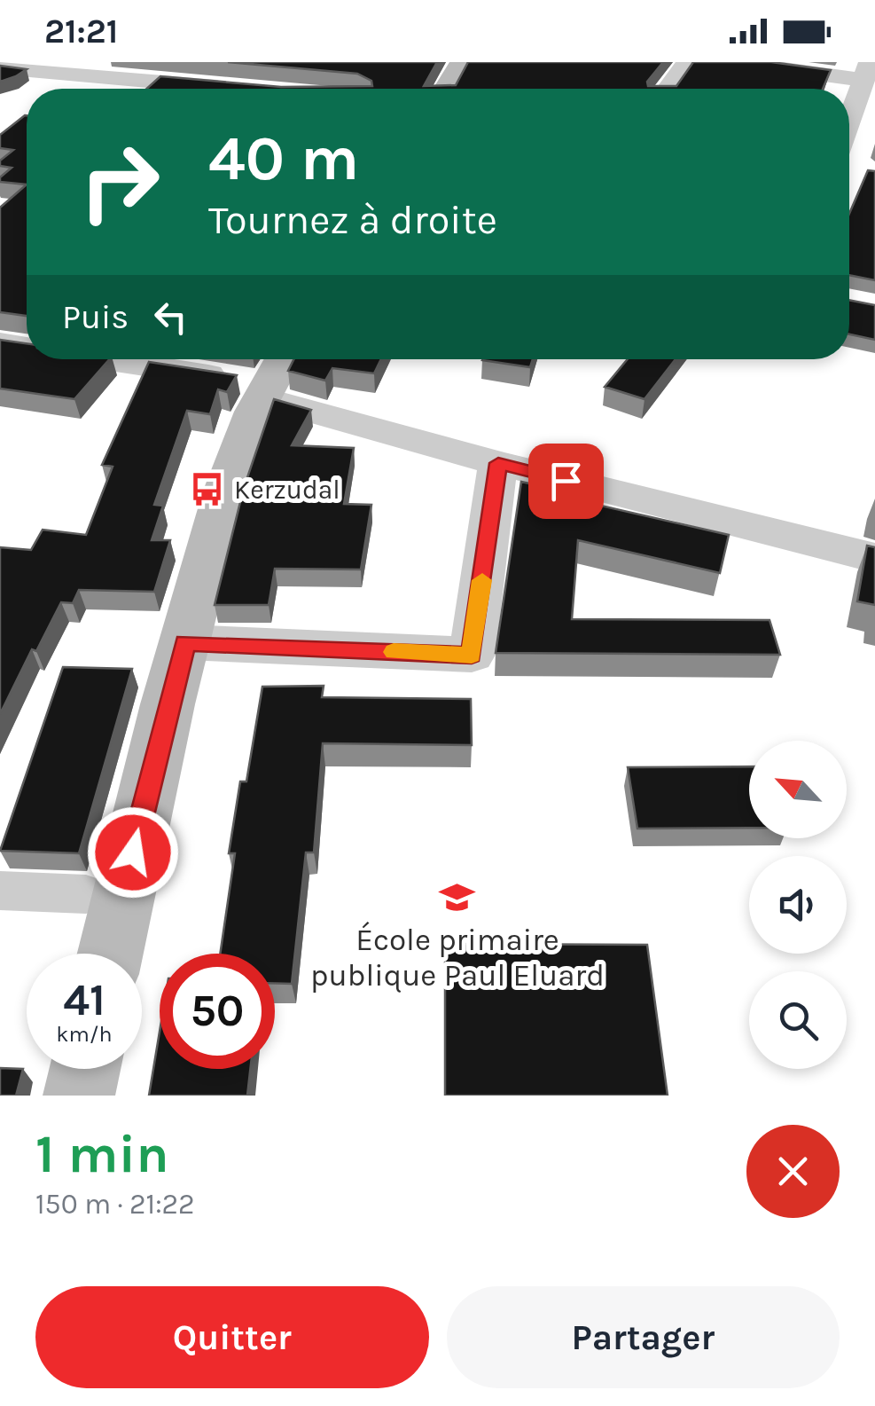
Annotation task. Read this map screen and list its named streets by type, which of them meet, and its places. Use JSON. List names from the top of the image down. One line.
{"places":{"bus stop":["Kerzudal"],"school or university":["École primaire publique Paul Eluard"]},"north":"top left","page":{"status":"21:21","turn":["40 m","Tournez à droite"],"then":"Puis","speed":"41 km/h","limit":"50","heading":["1 min","150 m · 21:22"],"buttons":["Quitter","Partager"]}}
